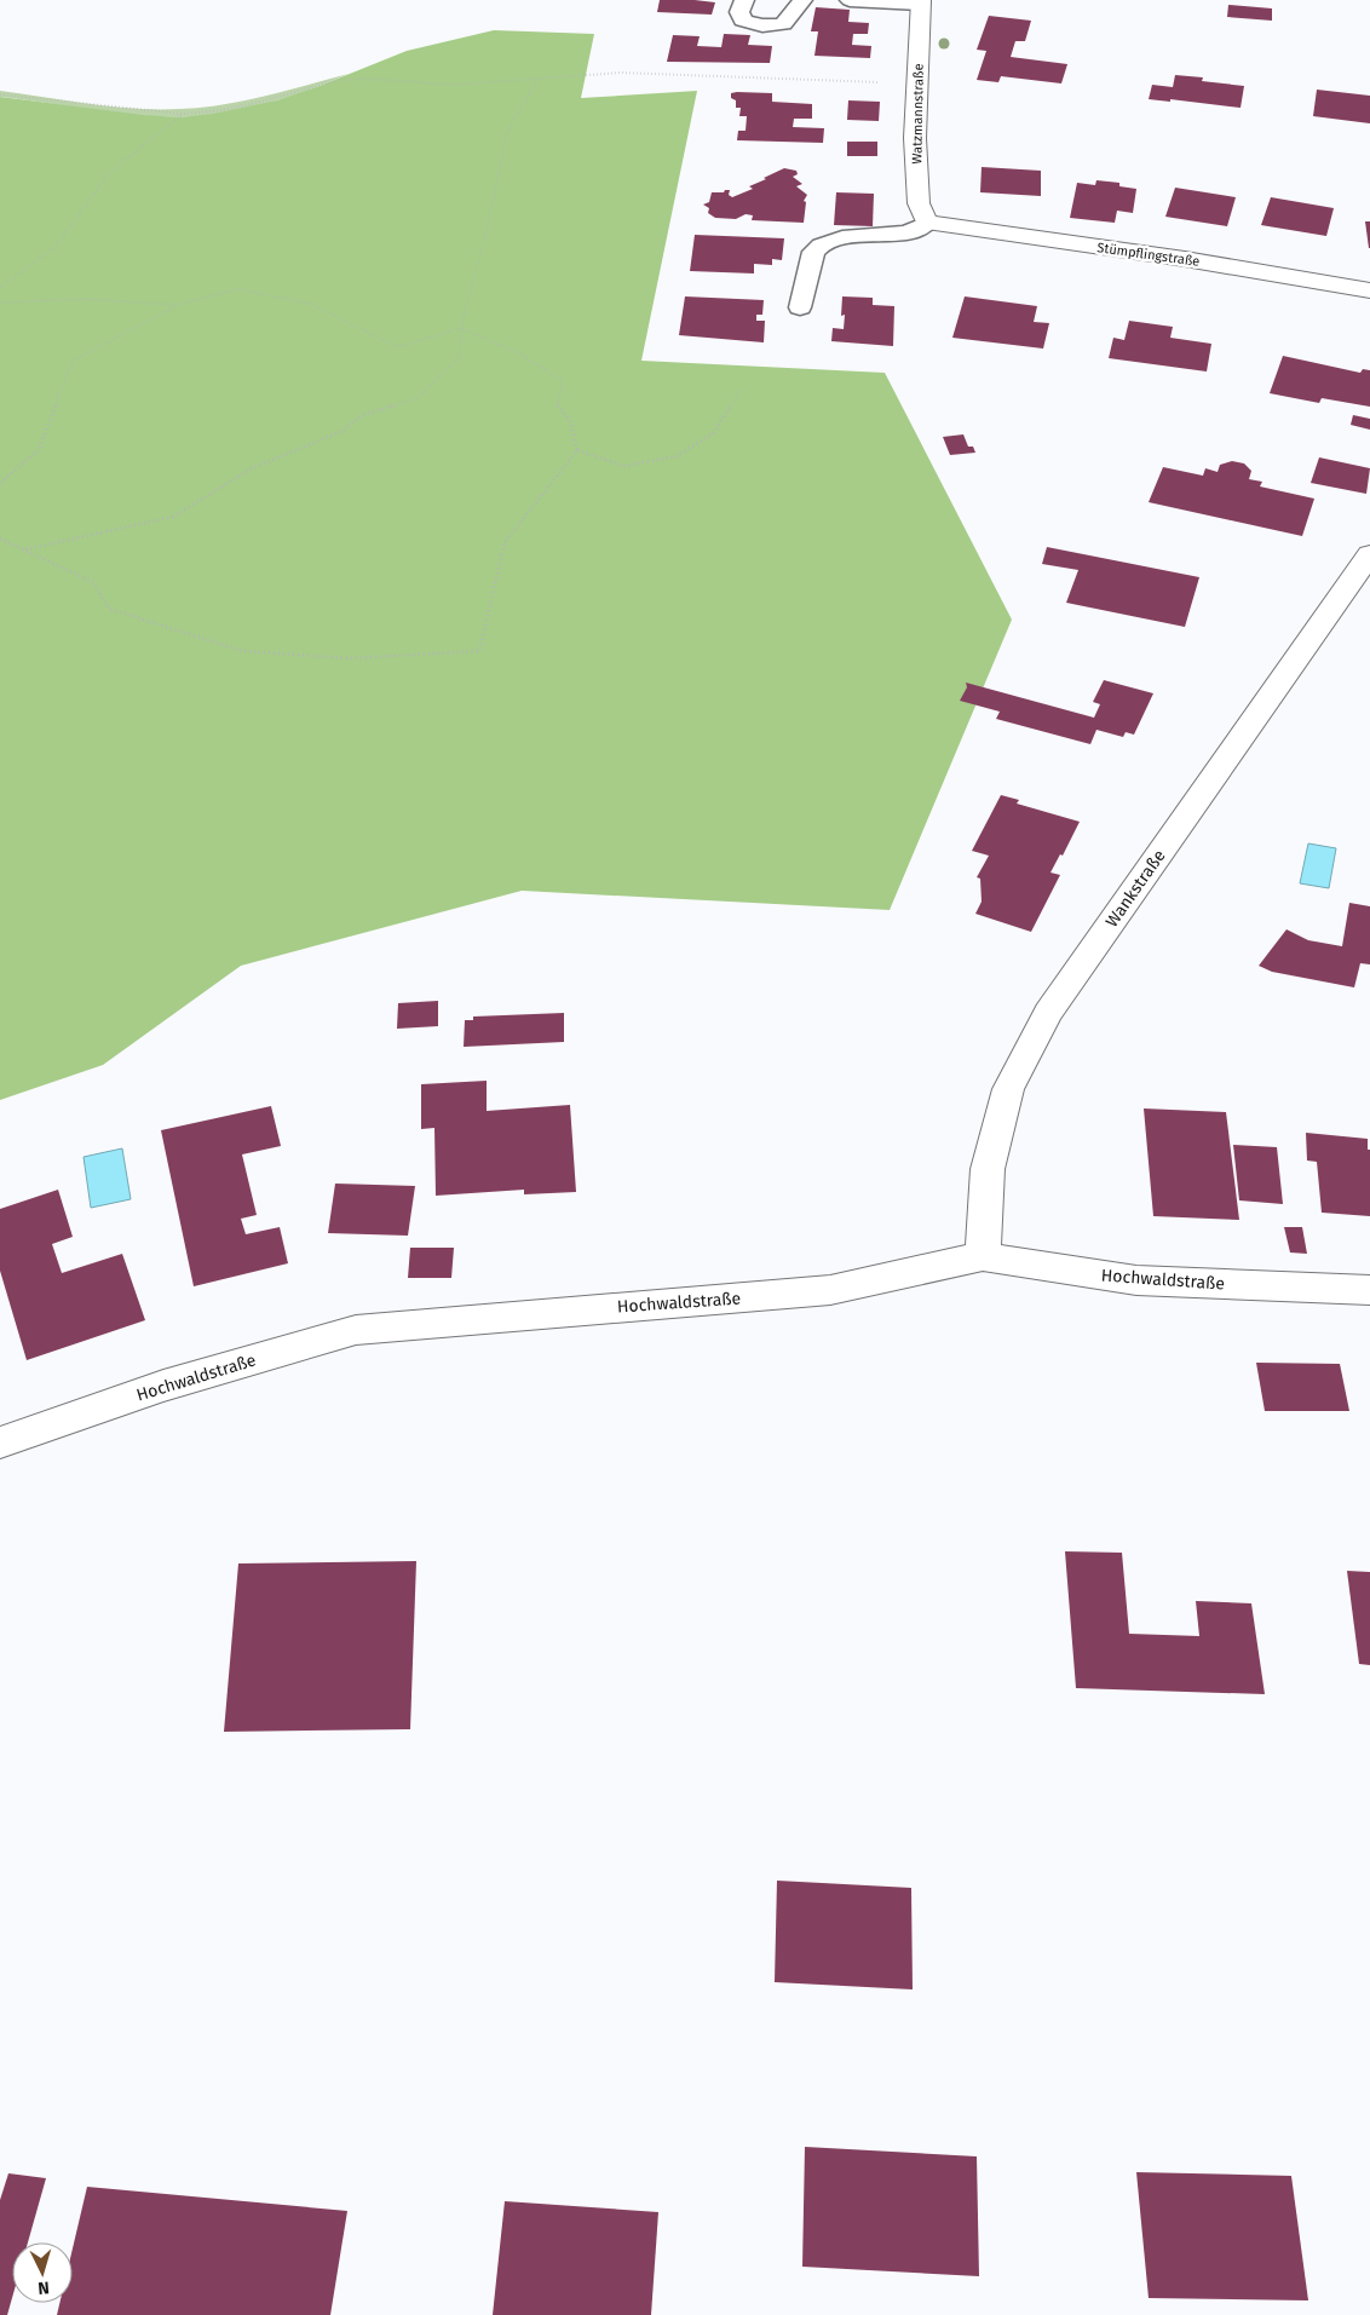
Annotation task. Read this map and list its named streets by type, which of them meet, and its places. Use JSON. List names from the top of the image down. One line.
{"streets":{"street":["Watzmannstraße","Stümpflingstraße","Wankstraße","Hochwaldstraße"]},"crossings":[["Watzmannstraße","Stümpflingstraße"],["Wankstraße","Hochwaldstraße"]],"north":"bottom"}
